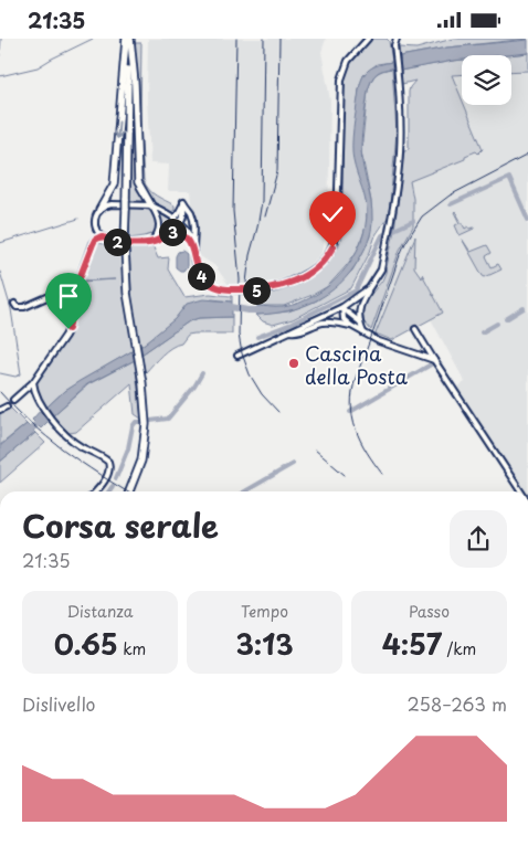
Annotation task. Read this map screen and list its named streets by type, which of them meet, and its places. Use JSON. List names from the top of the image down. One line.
{"places":["Cascina della Posta"],"page":{"status":"21:35","pins":["3","2","4","5"],"heading":["Corsa serale","21:35"],"stats":[["Distanza","0.65 km"],["Tempo","3:13"],["Passo","4:57 /km"]],"chart":["Dislivello","258–263 m"]}}
